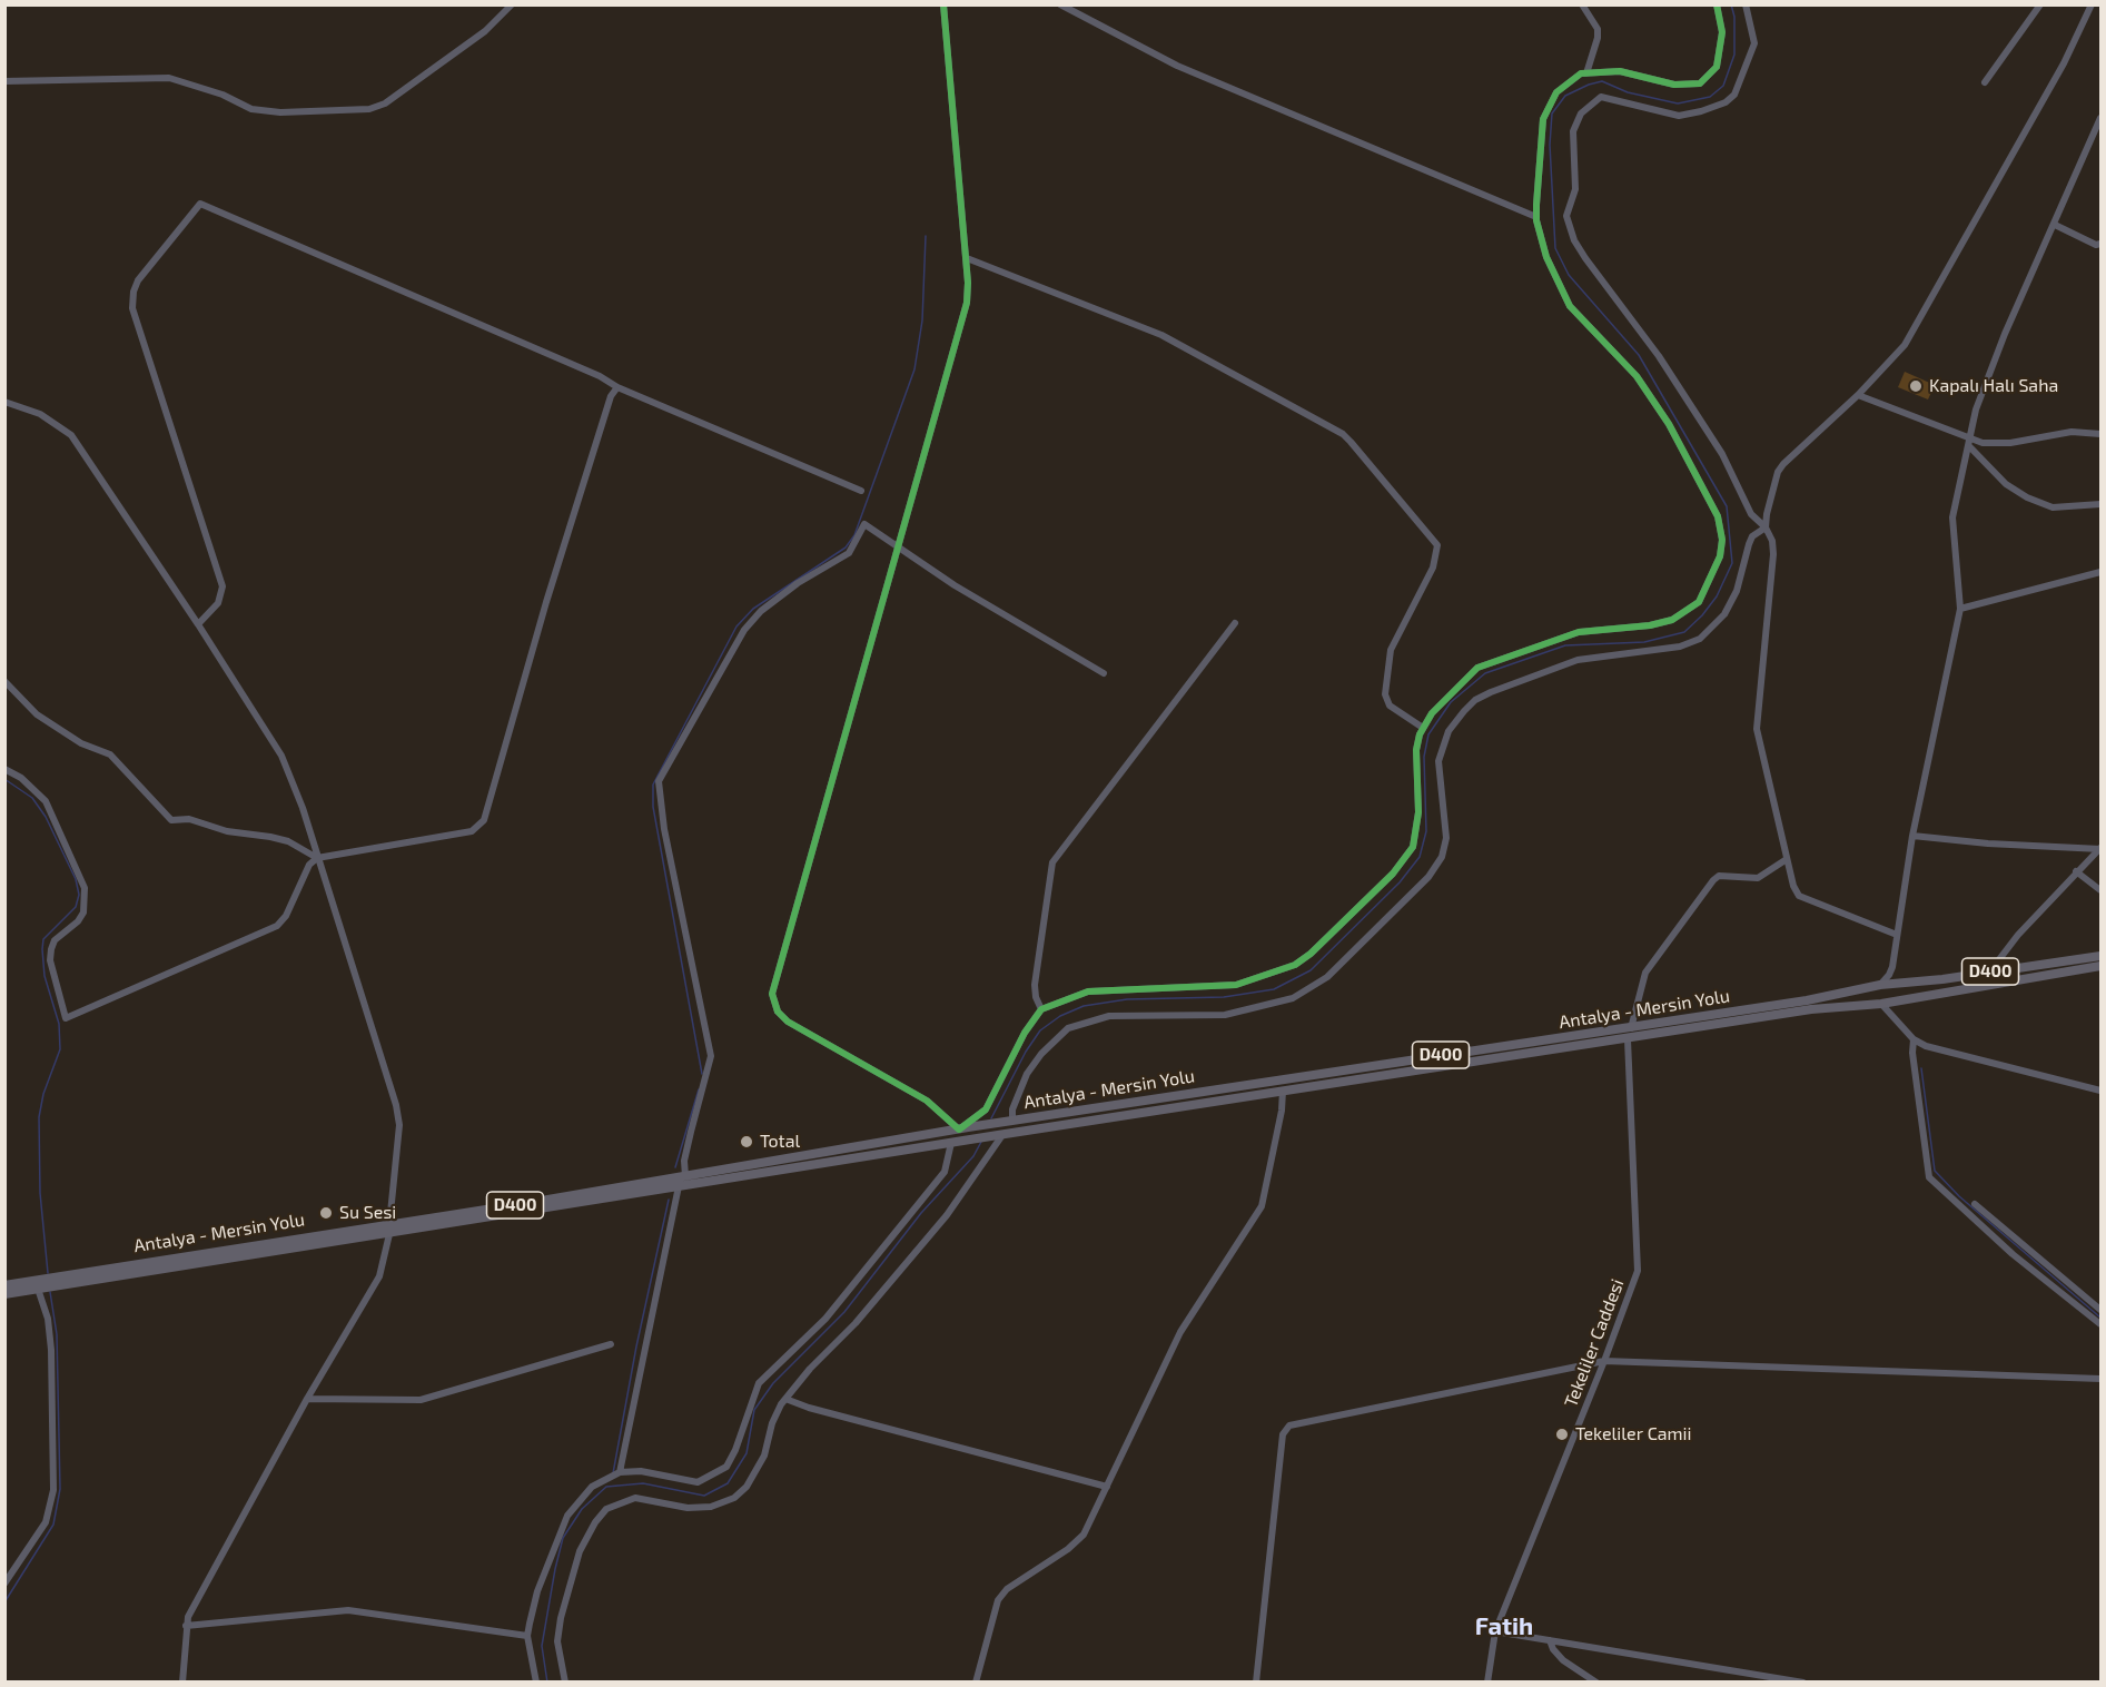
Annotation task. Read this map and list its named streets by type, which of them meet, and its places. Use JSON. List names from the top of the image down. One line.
{"streets":{"highway":["D400","Antalya - Mersin Yolu"],"street":["Tekeliler Caddesi"]},"crossings":[["Antalya - Mersin Yolu","Tekeliler Caddesi"]],"districts":["Fatih"],"places":["Kapalı Halı Saha","Total","Su Sesi","Tekeliler Camii"]}
